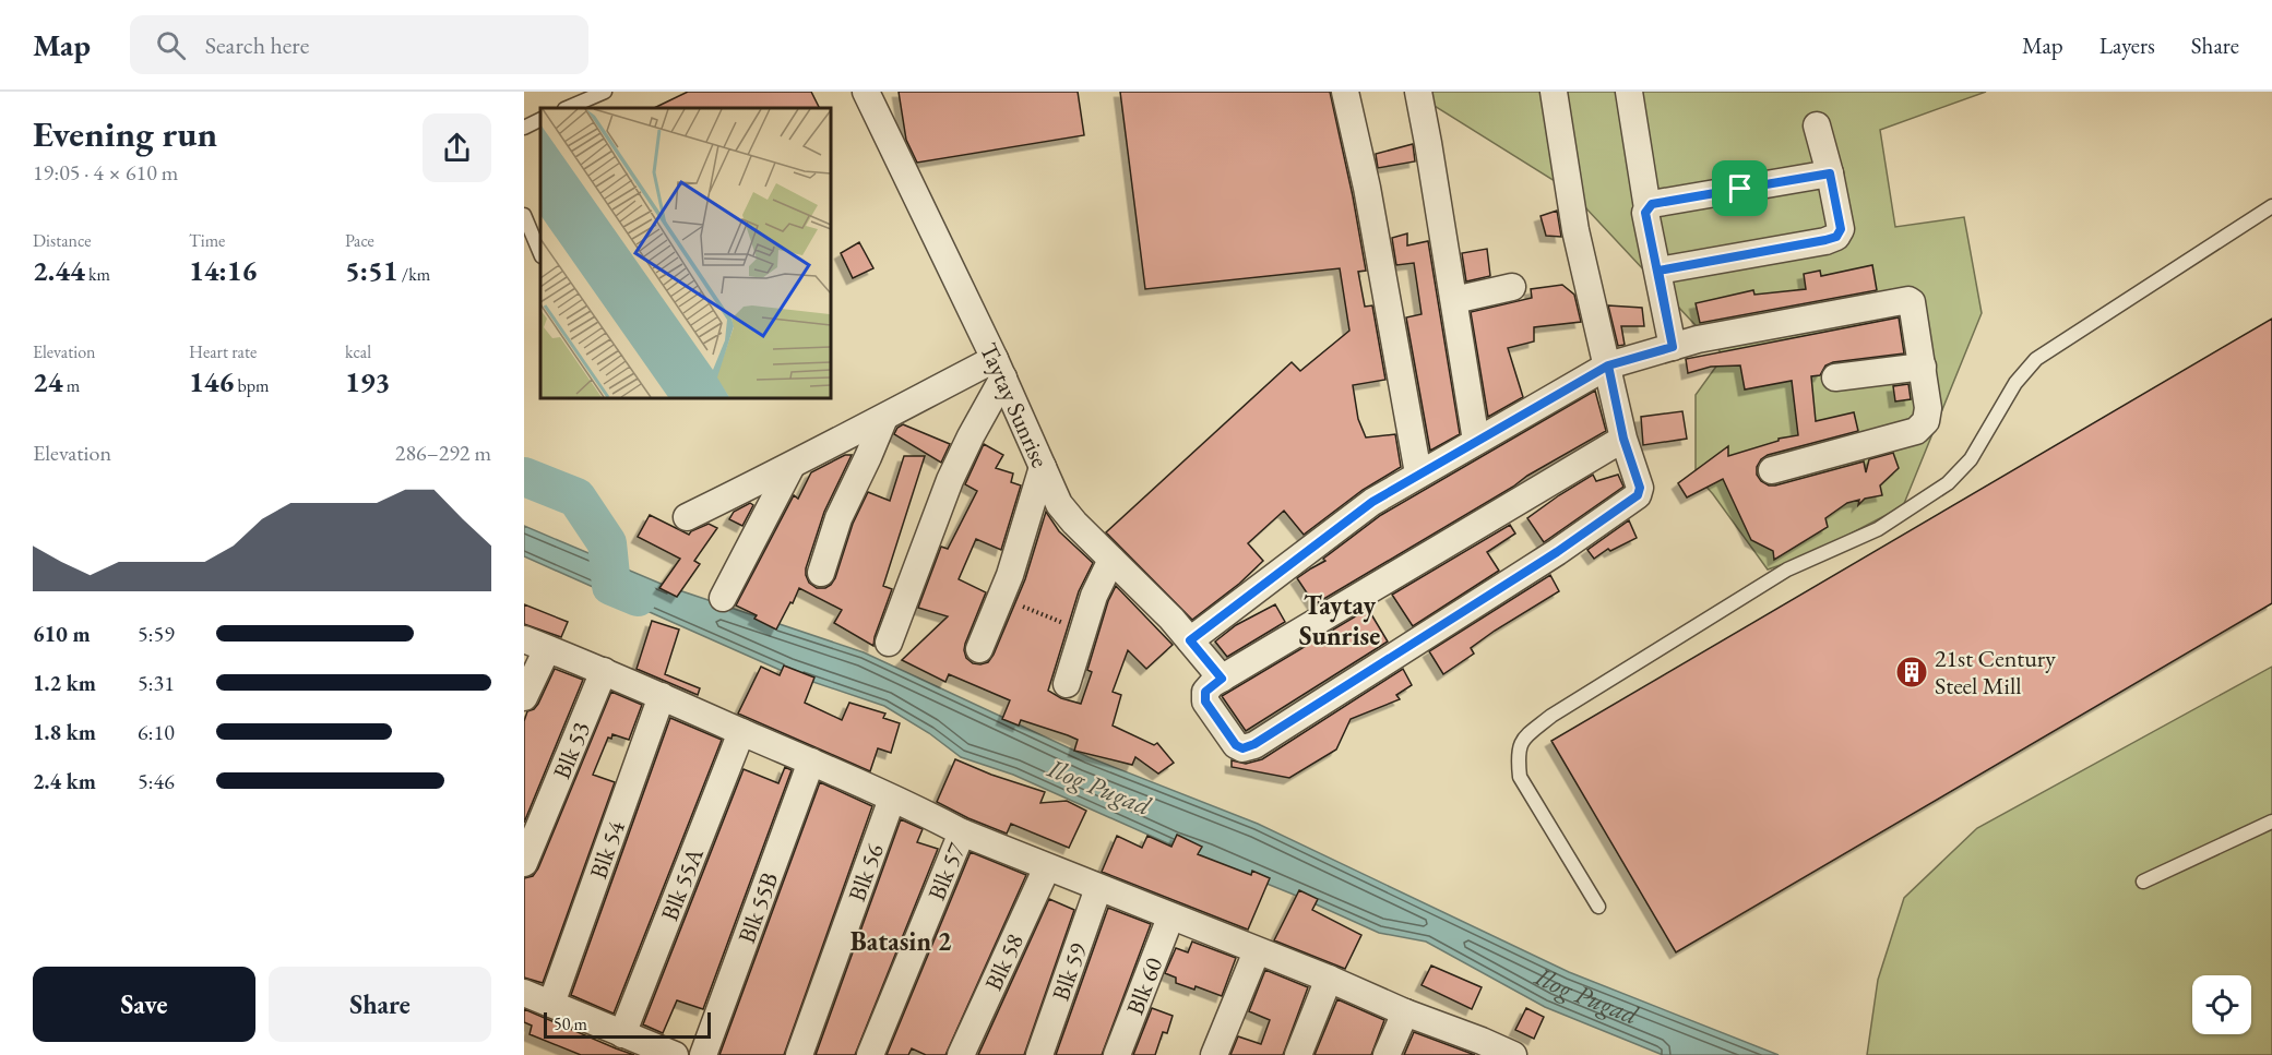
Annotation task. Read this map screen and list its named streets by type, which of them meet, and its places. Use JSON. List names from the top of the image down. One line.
{"streets":{"street":["Taytay Sunrise","Blk 53","Blk 54","Blk 57","Blk 56","Blk 55A","Blk 55B","Blk 58","Blk 59","Blk 60"]},"districts":["Taytay Sunrise","Batasin 2"],"water":["Ilog Pugad"],"places":{"building":["21st Century Steel Mill"]},"scale_bar":"50 m","page":{"header":"Map","search":"Search here","nav":["Map","Layers","Share"],"heading":["Evening run","19:05 · 4 × 610 m"],"stats":[["Distance","2.44 km"],["Time","14:16"],["Pace","5:51 /km"],["Elevation","24 m"],["Heart rate","146 bpm"],["kcal","193"]],"chart":["Elevation","286–292 m"],"list":[{"name":"610 m","note":"5:59"},{"name":"1.2 km","note":"5:31"},{"name":"1.8 km","note":"6:10"},{"name":"2.4 km","note":"5:46"}],"buttons":["Save","Share"],"scale":"50 m"}}
